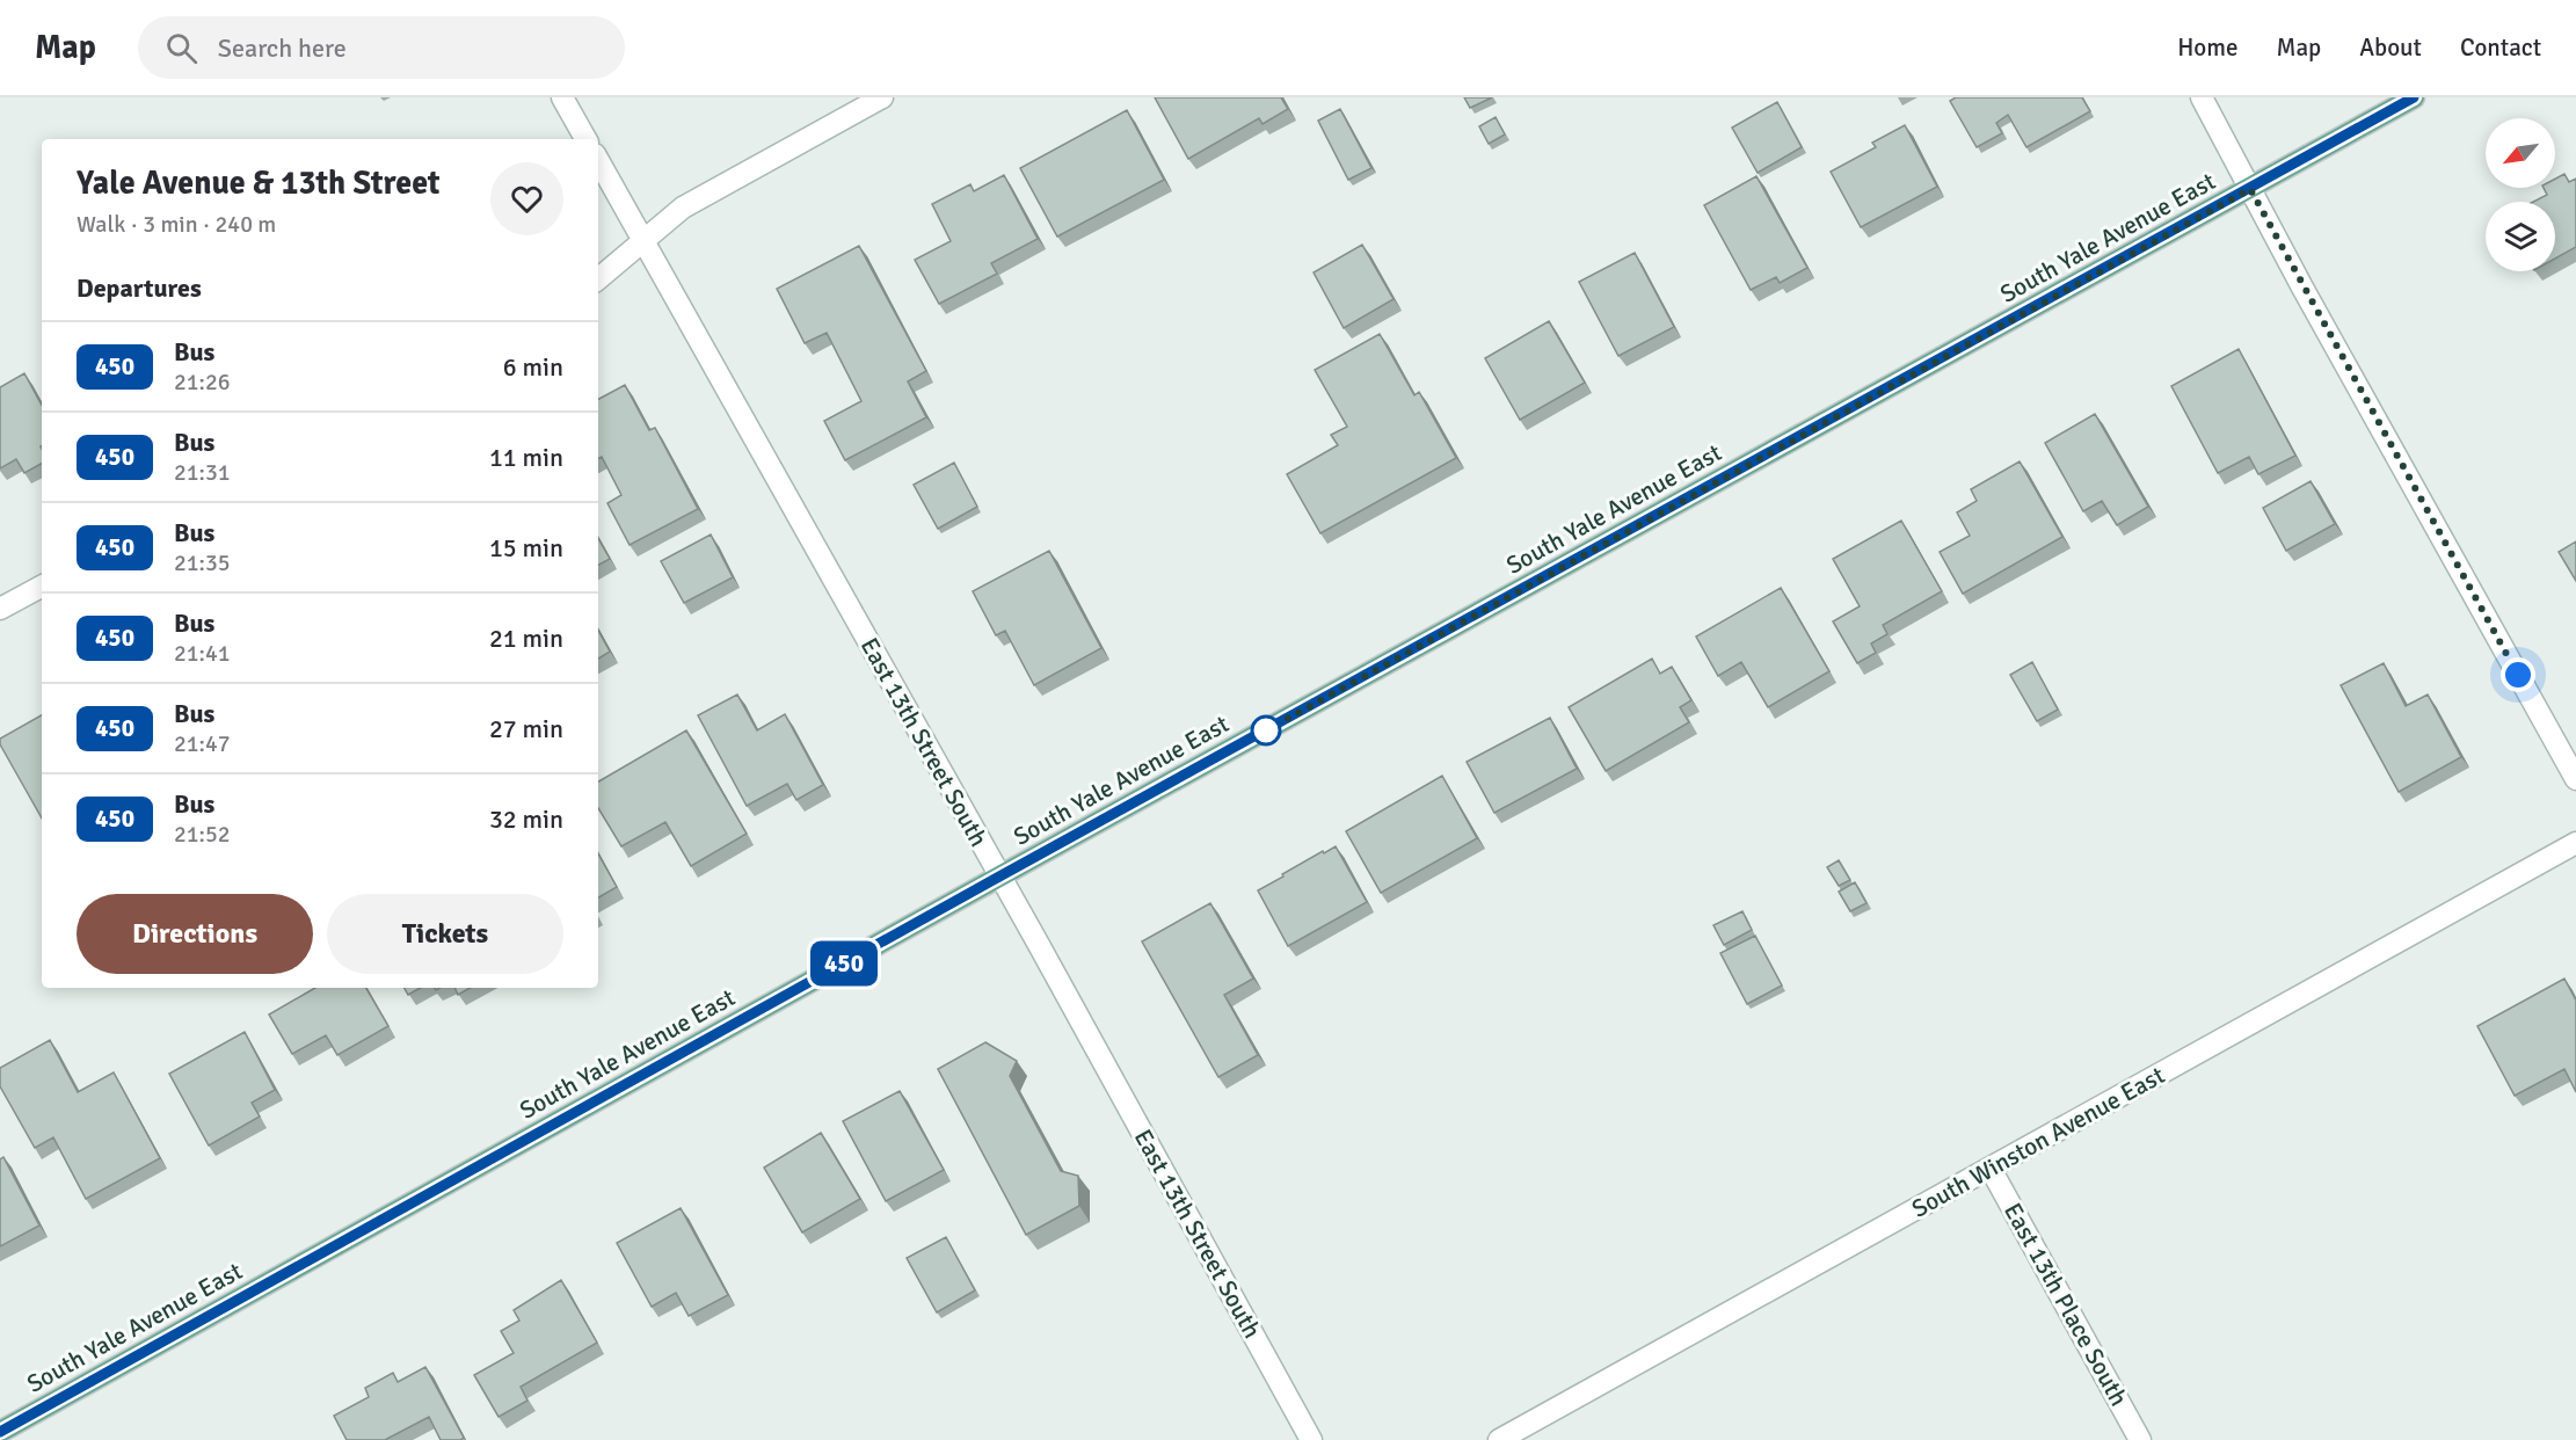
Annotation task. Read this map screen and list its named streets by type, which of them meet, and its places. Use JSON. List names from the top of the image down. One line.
{"streets":{"main road":["South Yale Avenue East"],"street":["East 13th Street South","South Winston Avenue East","East 13th Place South"]},"crossings":[["South Yale Avenue East","East 13th Street South"],["South Winston Avenue East","East 13th Place South"]],"lines":["bus line 450"],"north":"bottom left","page":{"header":"Map","search":"Search here","nav":["Home","Map","About","Contact"],"on_map":"450","heading":[["Yale Avenue & 13th Street","Walk · 3 min · 240 m"],"Departures"],"list":[{"mark":"450","name":"Bus","note":"21:26","value":"6 min"},{"mark":"450","name":"Bus","note":"21:31","value":"11 min"},{"mark":"450","name":"Bus","note":"21:35","value":"15 min"},{"mark":"450","name":"Bus","note":"21:41","value":"21 min"},{"mark":"450","name":"Bus","note":"21:47","value":"27 min"},{"mark":"450","name":"Bus","note":"21:52","value":"32 min"}],"buttons":["Directions","Tickets"]}}
